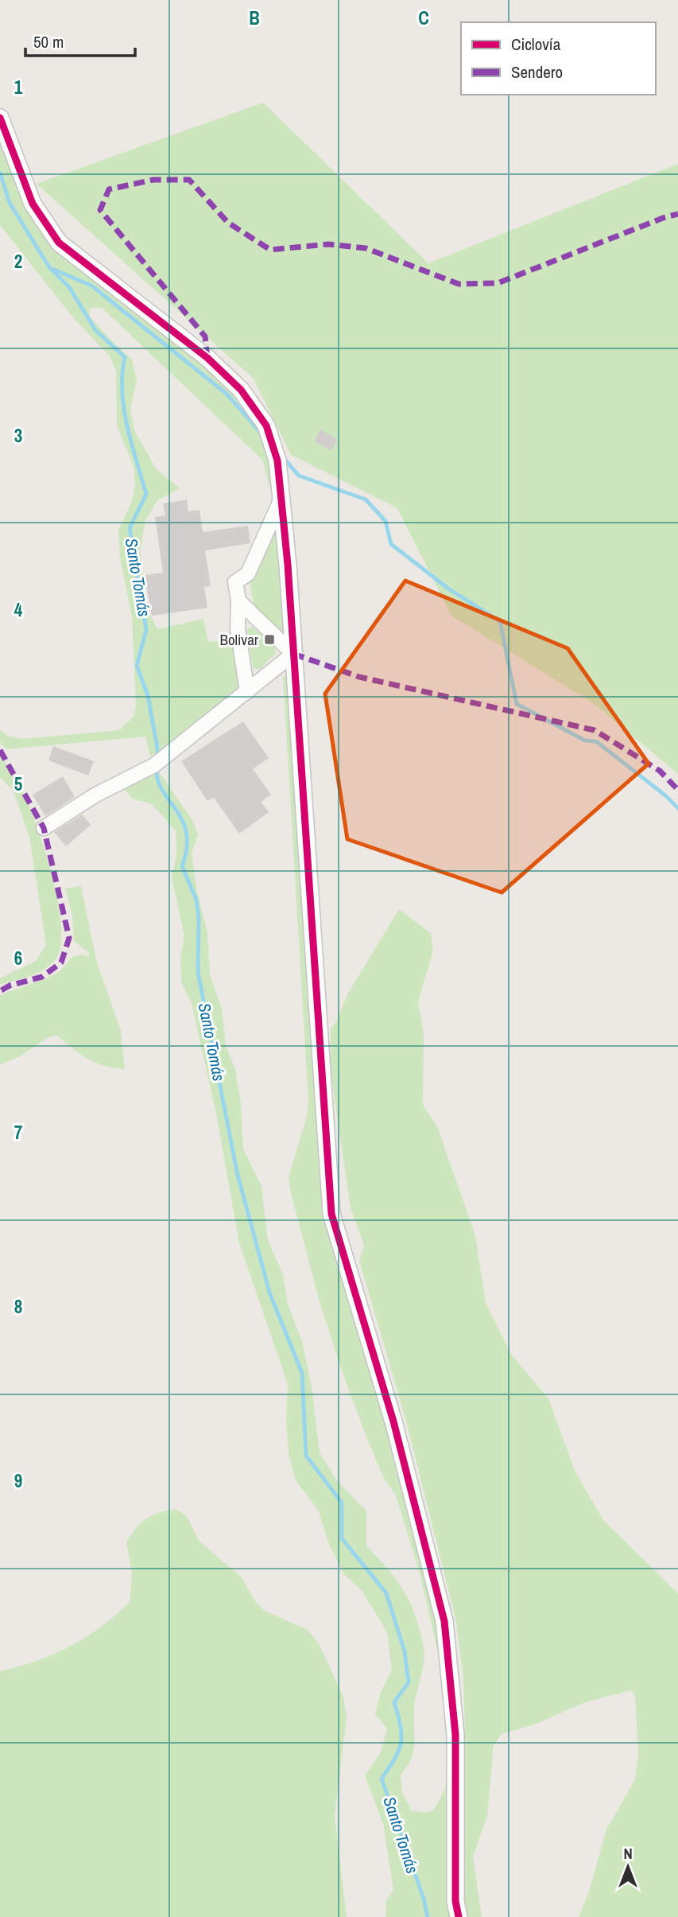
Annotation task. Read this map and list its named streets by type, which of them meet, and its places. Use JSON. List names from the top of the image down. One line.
{"water":["Santo Tomás"],"places":{"transit":["Bolivar"]},"legend":["Ciclovía","Sendero"],"scale_bar":"50 m","north":"top","grid":{"columns":["B","C"],"rows":["1","2","3","4","5","6","7","8","9"]}}
